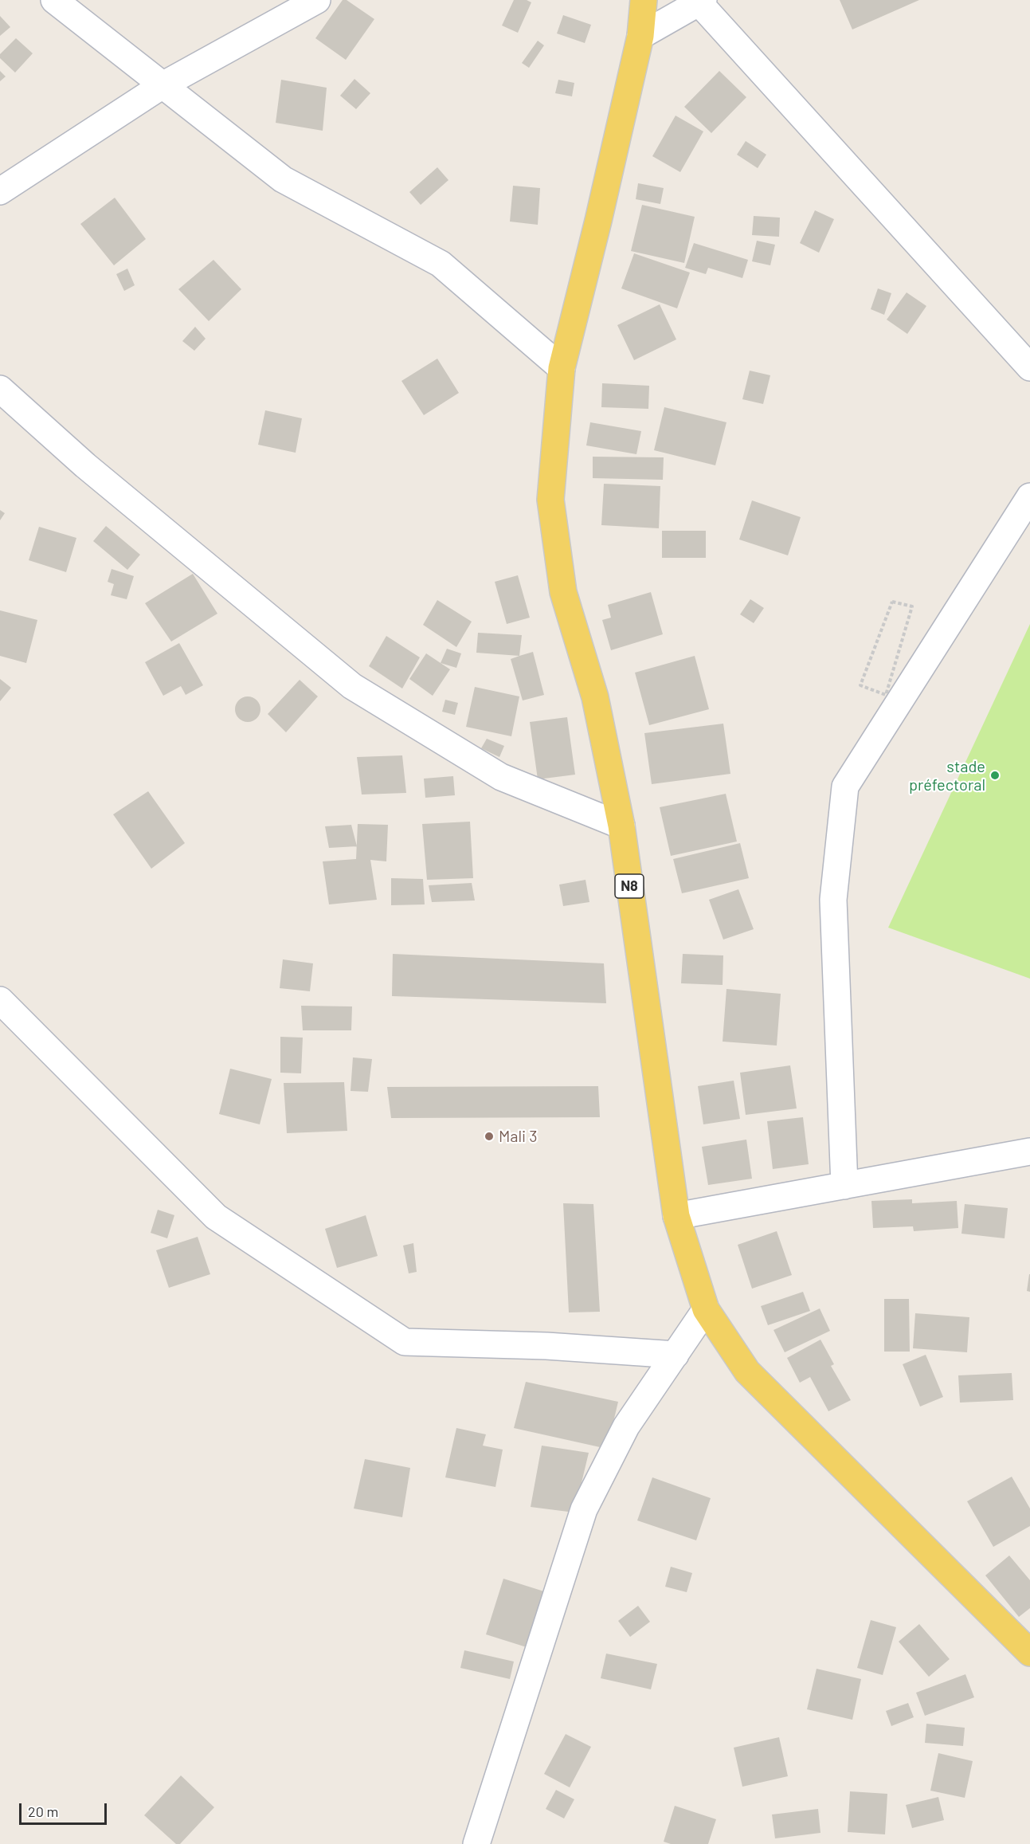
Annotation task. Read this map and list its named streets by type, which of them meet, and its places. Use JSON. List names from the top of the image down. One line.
{"streets":{"main road":["N8"]},"places":["stade préfectoral","Mali 3"],"scale_bar":"20 m"}
